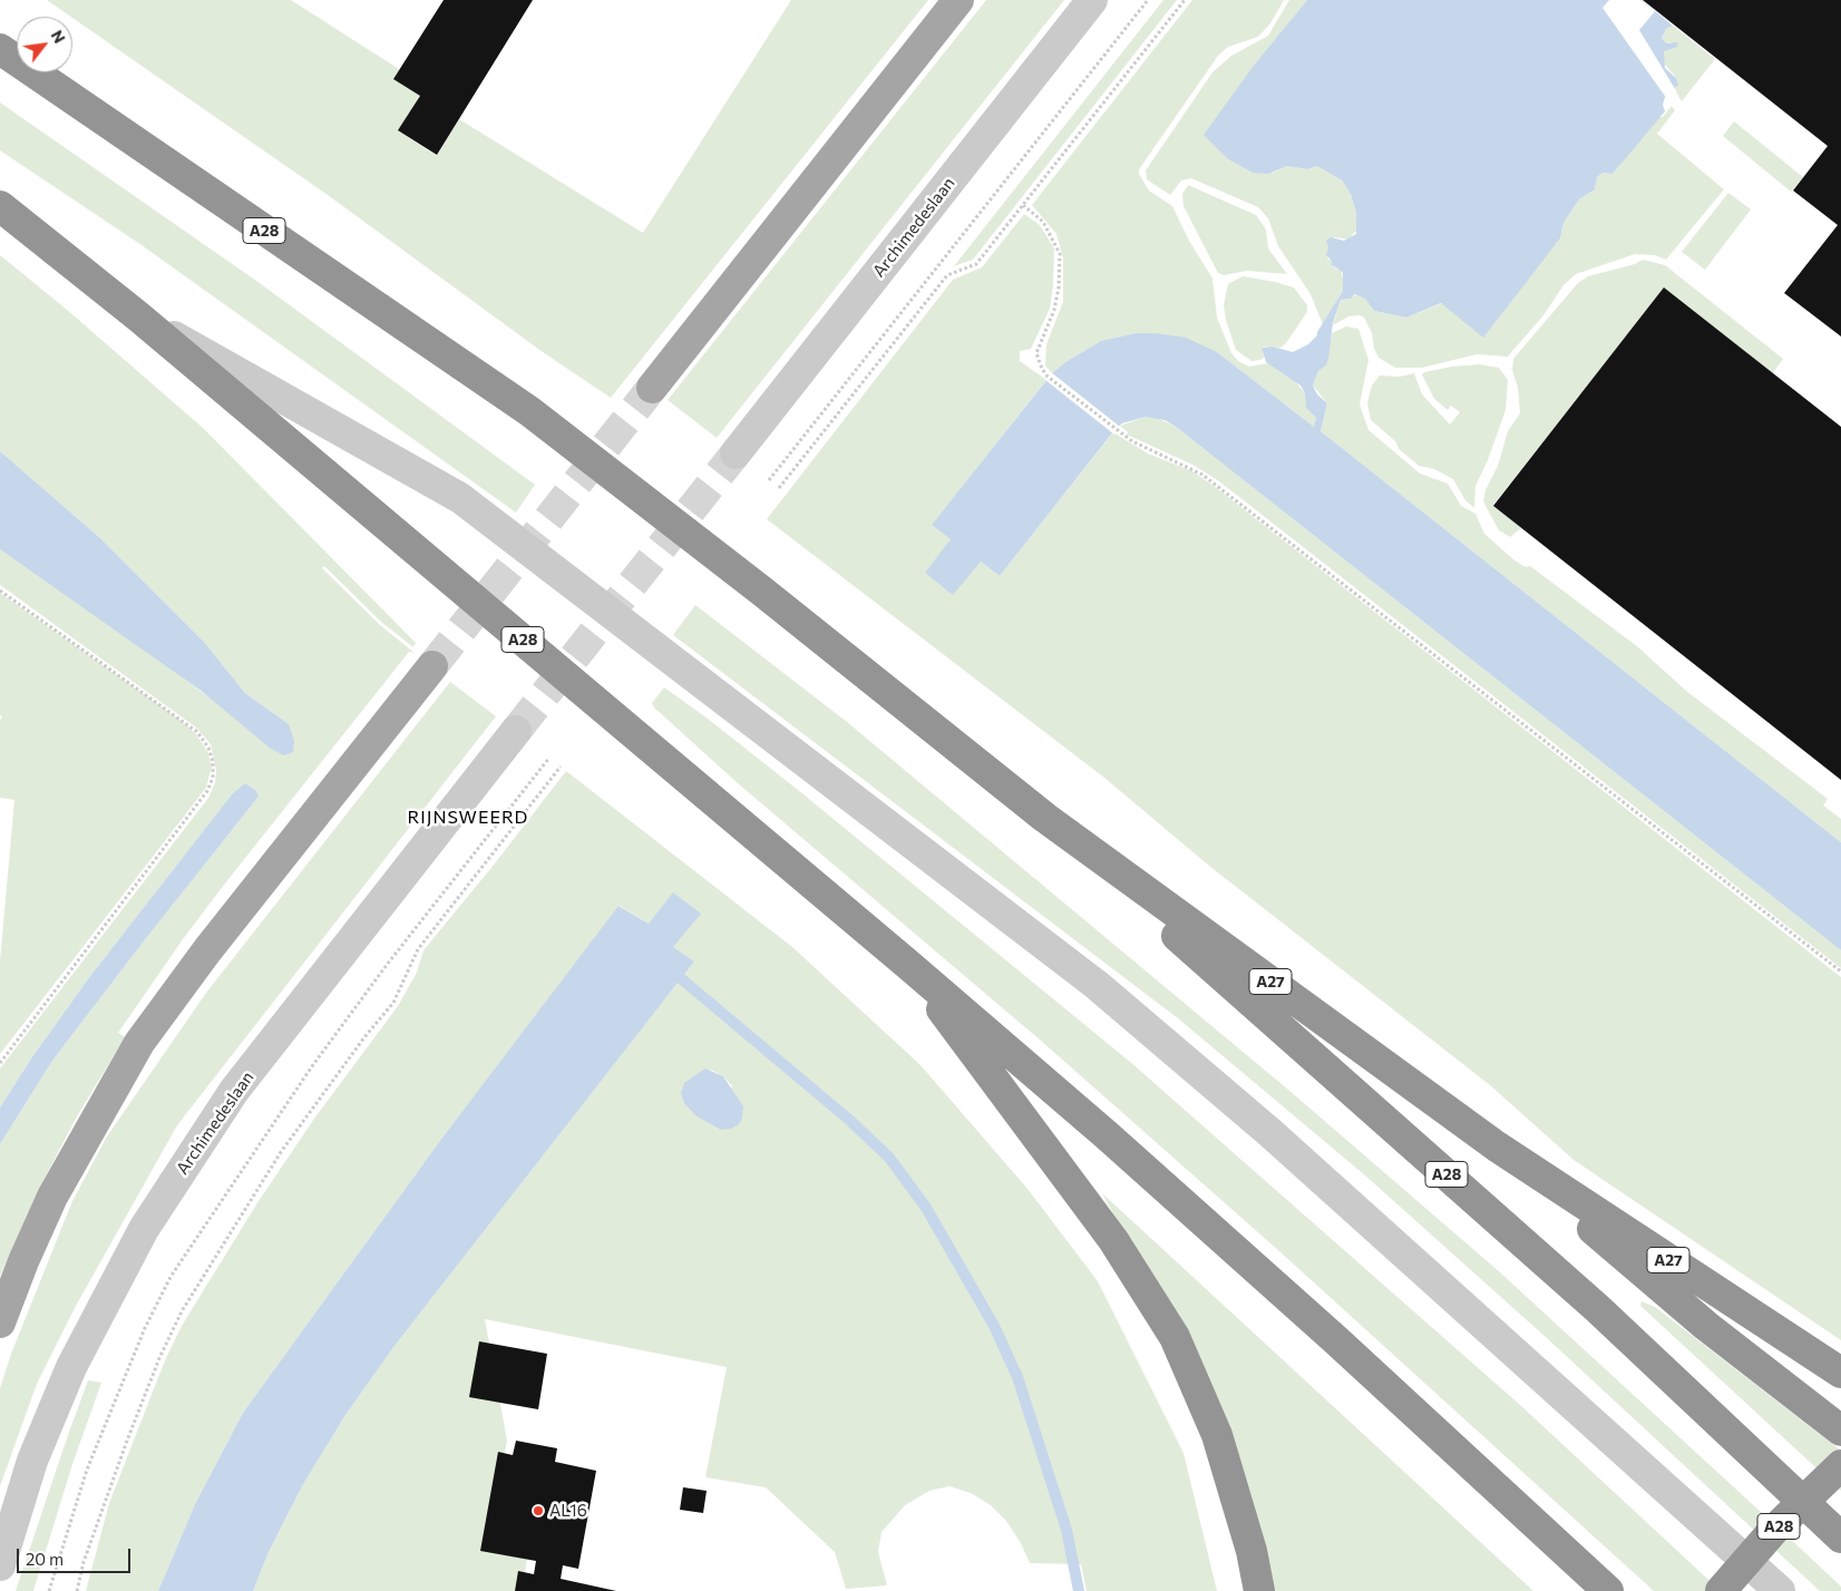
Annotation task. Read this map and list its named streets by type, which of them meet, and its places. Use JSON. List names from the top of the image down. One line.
{"streets":{"highway":["A28","A27"],"lane":["Archimedeslaan"]},"crossings":[["A28","A27"]],"districts":["RIJNSWEERD"],"places":["AL16"],"scale_bar":"20 m","north":"top right"}
